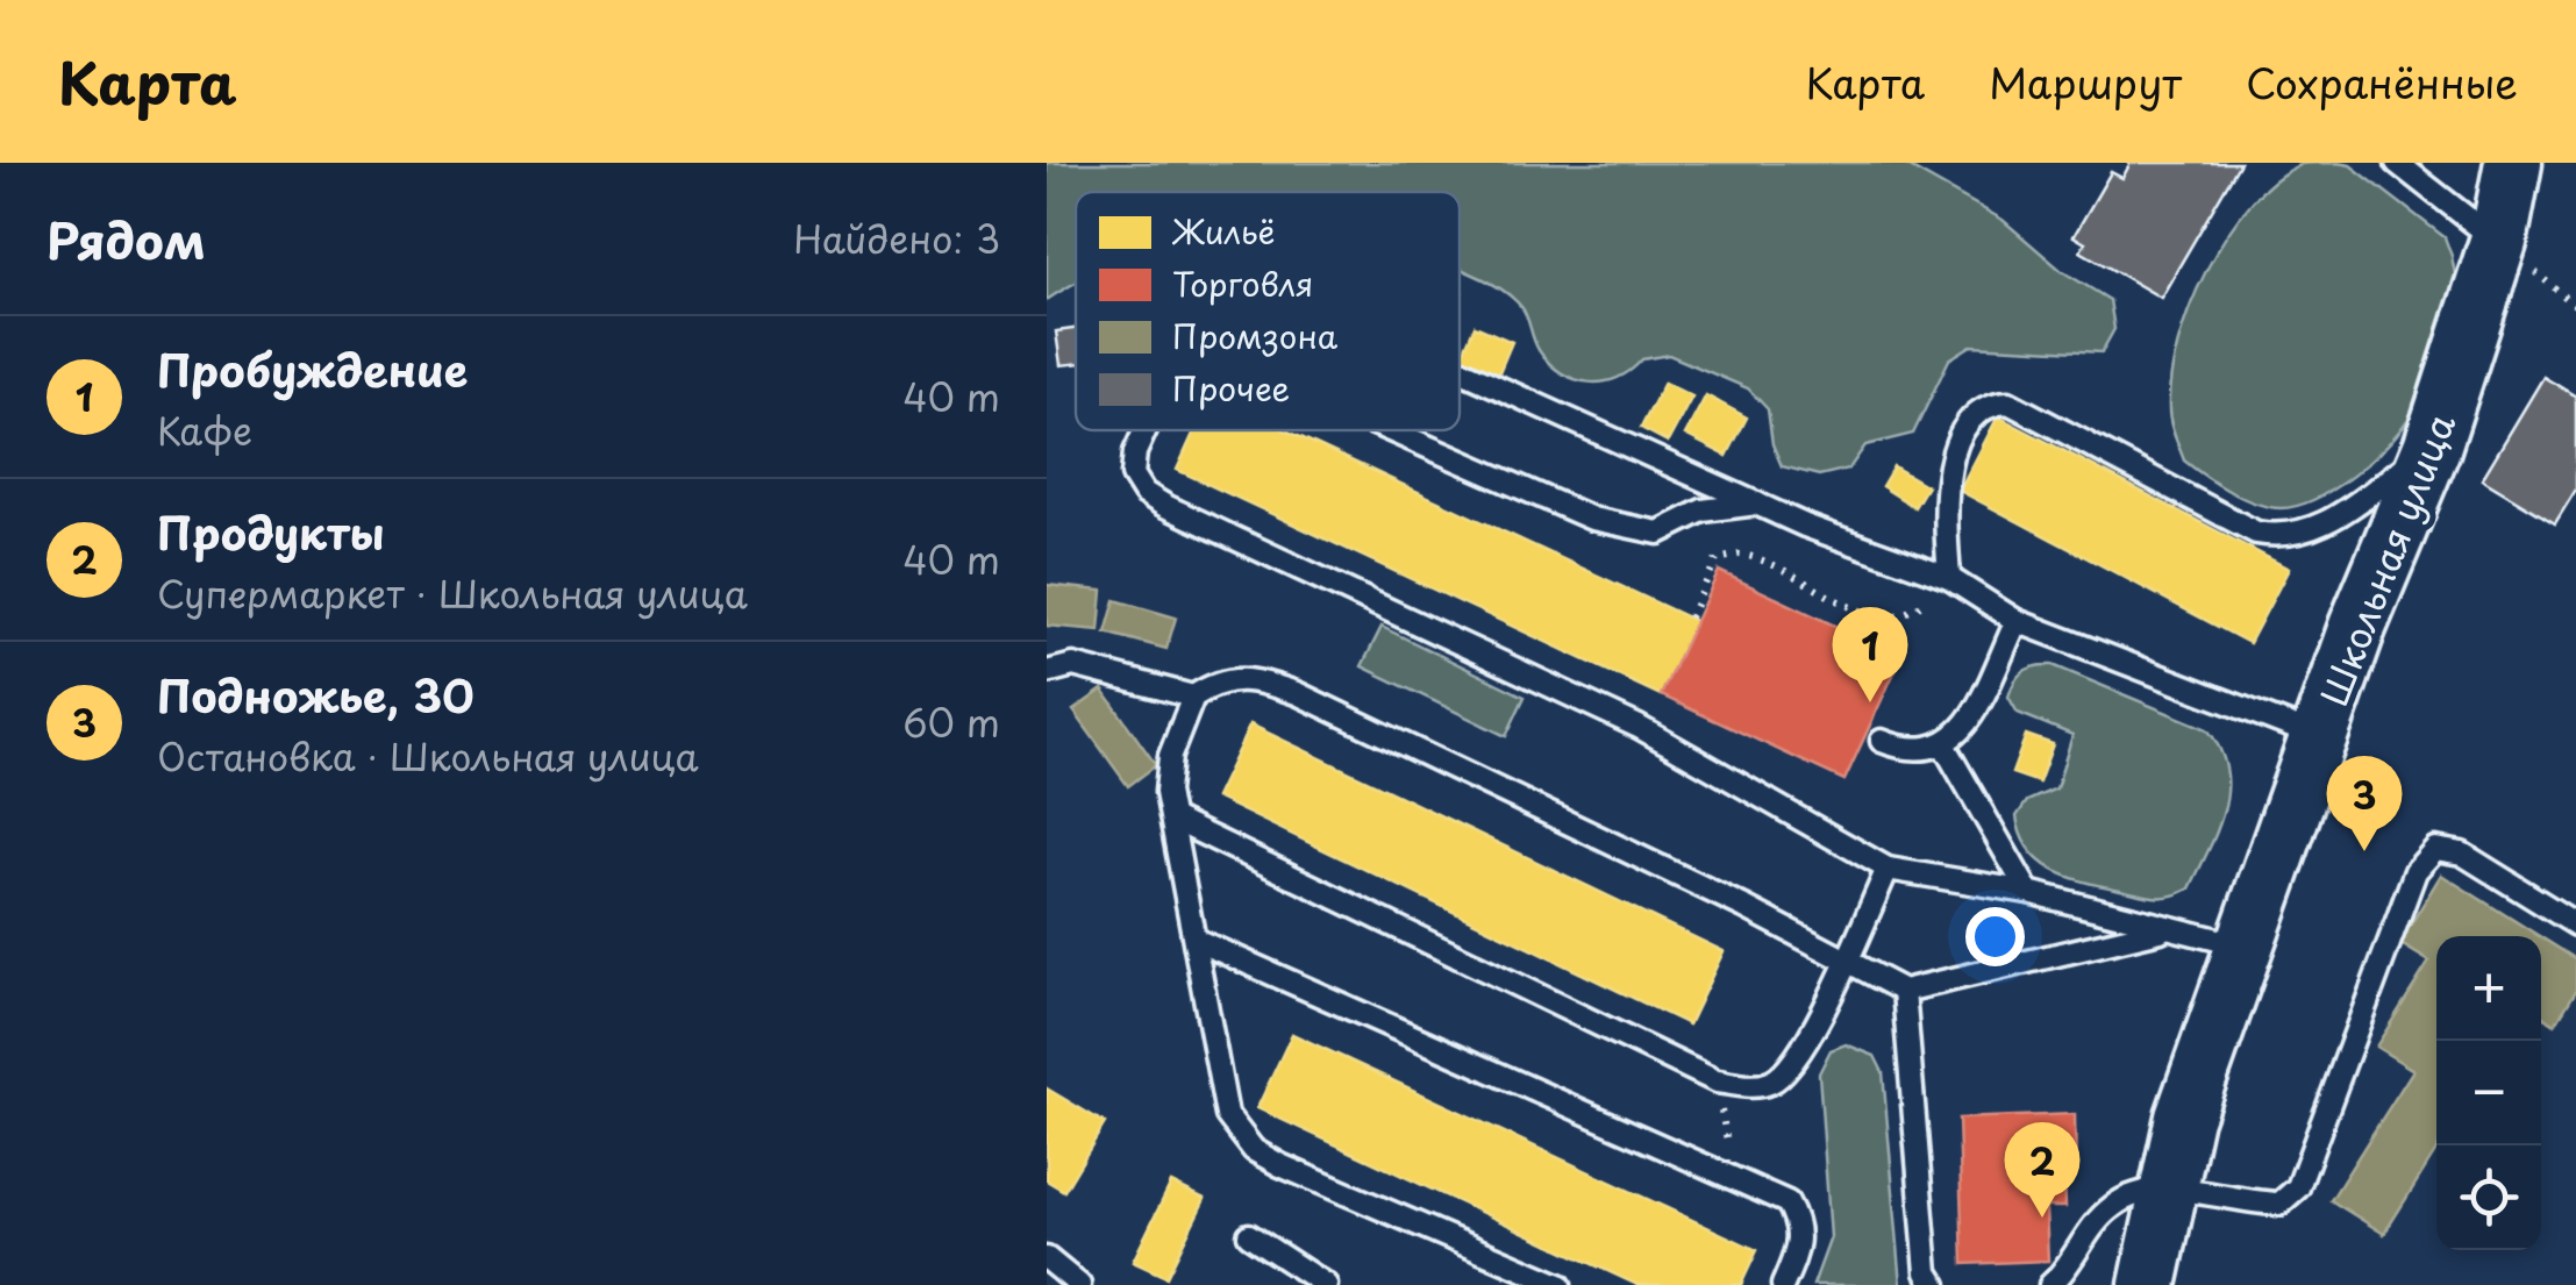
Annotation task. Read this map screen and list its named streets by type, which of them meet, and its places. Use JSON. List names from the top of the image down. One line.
{"streets":{"main road":["Школьная улица"]},"legend":["Жильё","Торговля","Промзона","Прочее"],"page":{"header":"Карта","nav":["Карта","Маршрут","Сохранённые"],"heading":["Рядом","Найдено: 3"],"list":[{"mark":"1","name":"Пробуждение","note":"Кафе","value":"40 m"},{"mark":"2","name":"Продукты","note":"Супермаркет · Школьная улица","value":"40 m"},{"mark":"3","name":"Подножье, 30","note":"Остановка · Школьная улица","value":"60 m"}],"pins":["1","3","2"],"map_buttons":["+","−"]}}
